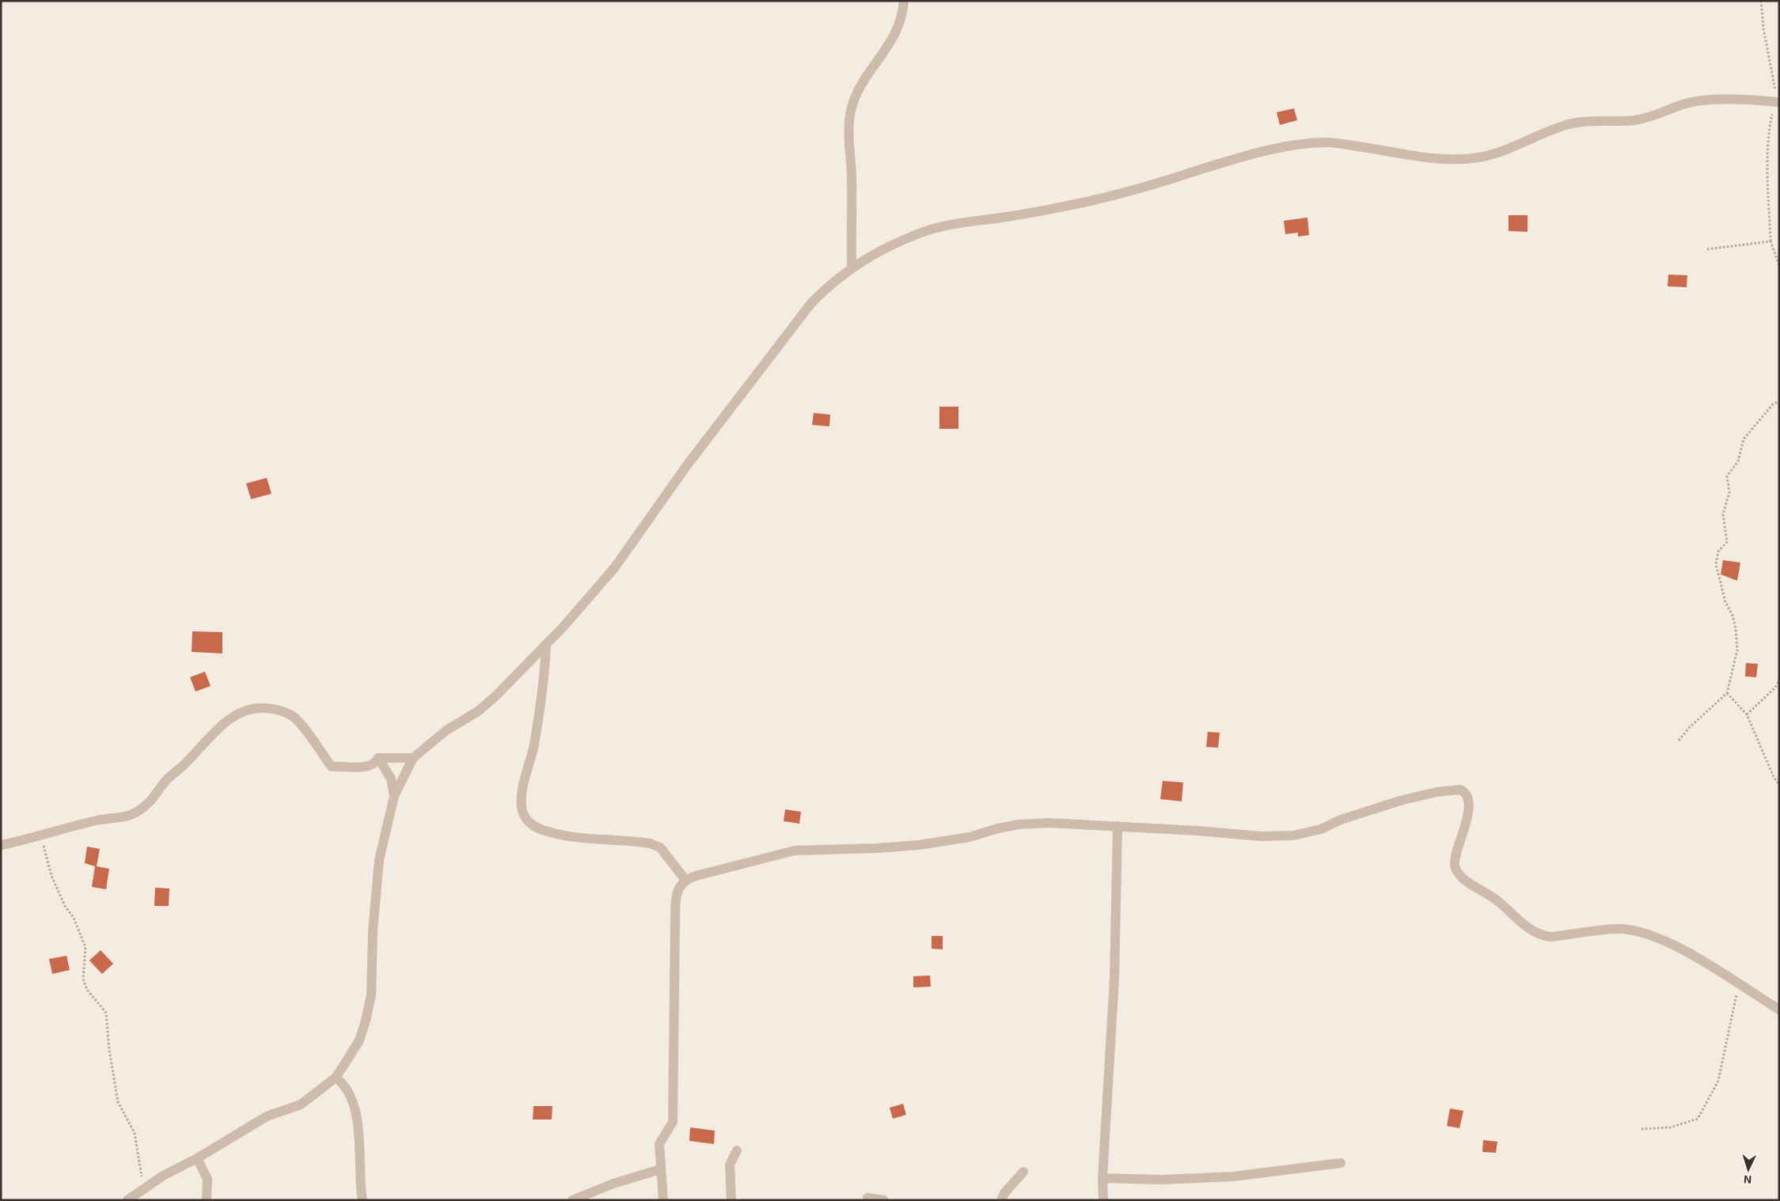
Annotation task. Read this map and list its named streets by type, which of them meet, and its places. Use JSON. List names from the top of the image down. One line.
{"north":"bottom"}
